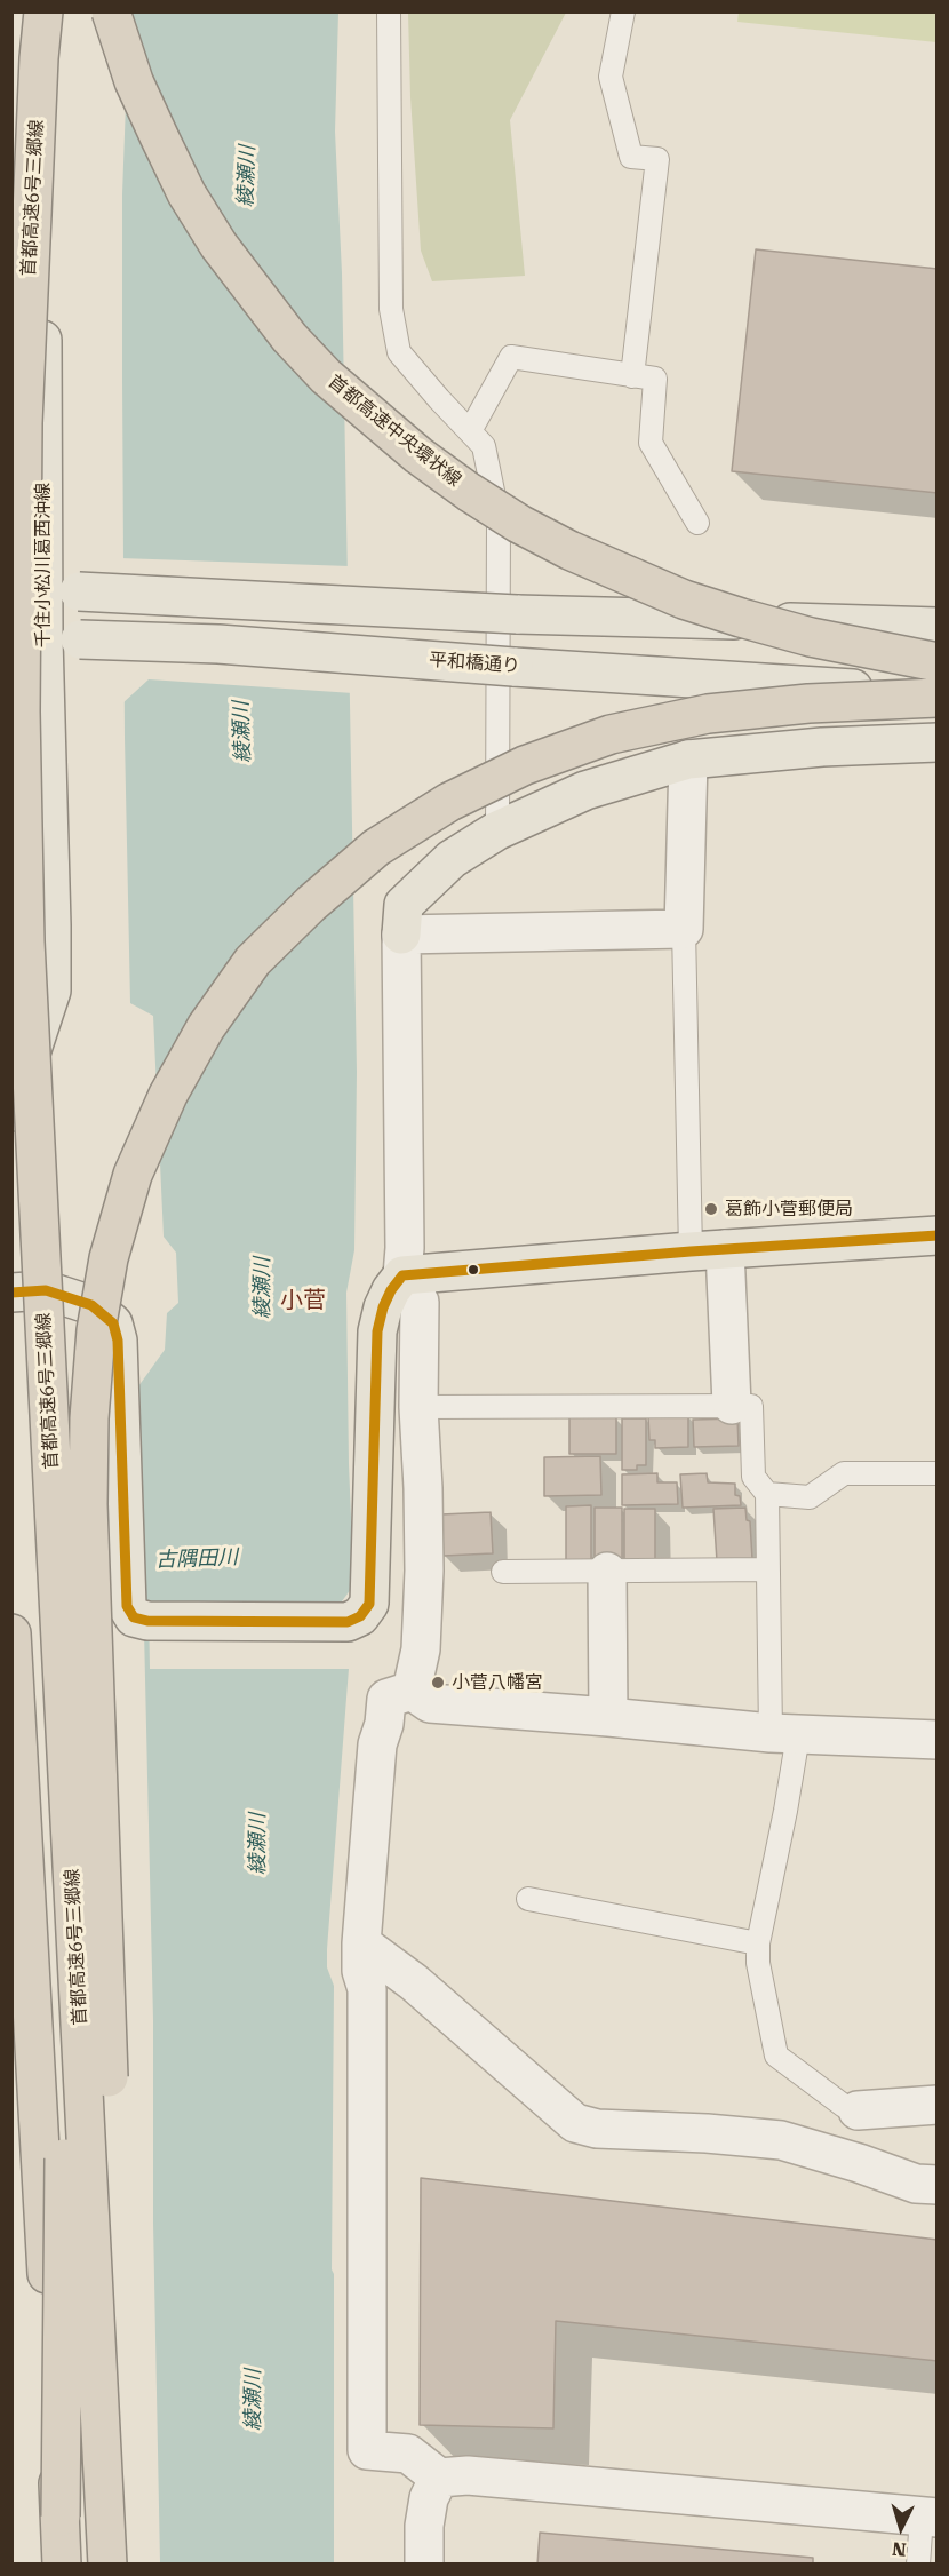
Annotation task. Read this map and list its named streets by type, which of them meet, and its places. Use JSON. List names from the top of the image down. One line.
{"streets":{"highway":["首都高速6号三郷線","首都高速中央環状線"],"main road":["千住小松川葛西沖線","平和橋通り"]},"crossings":[["千住小松川葛西沖線","平和橋通り"]],"districts":["小菅"],"water":["綾瀬川","古隅田川"],"places":["葛飾小菅郵便局","小菅八幡宮"],"north":"bottom"}
